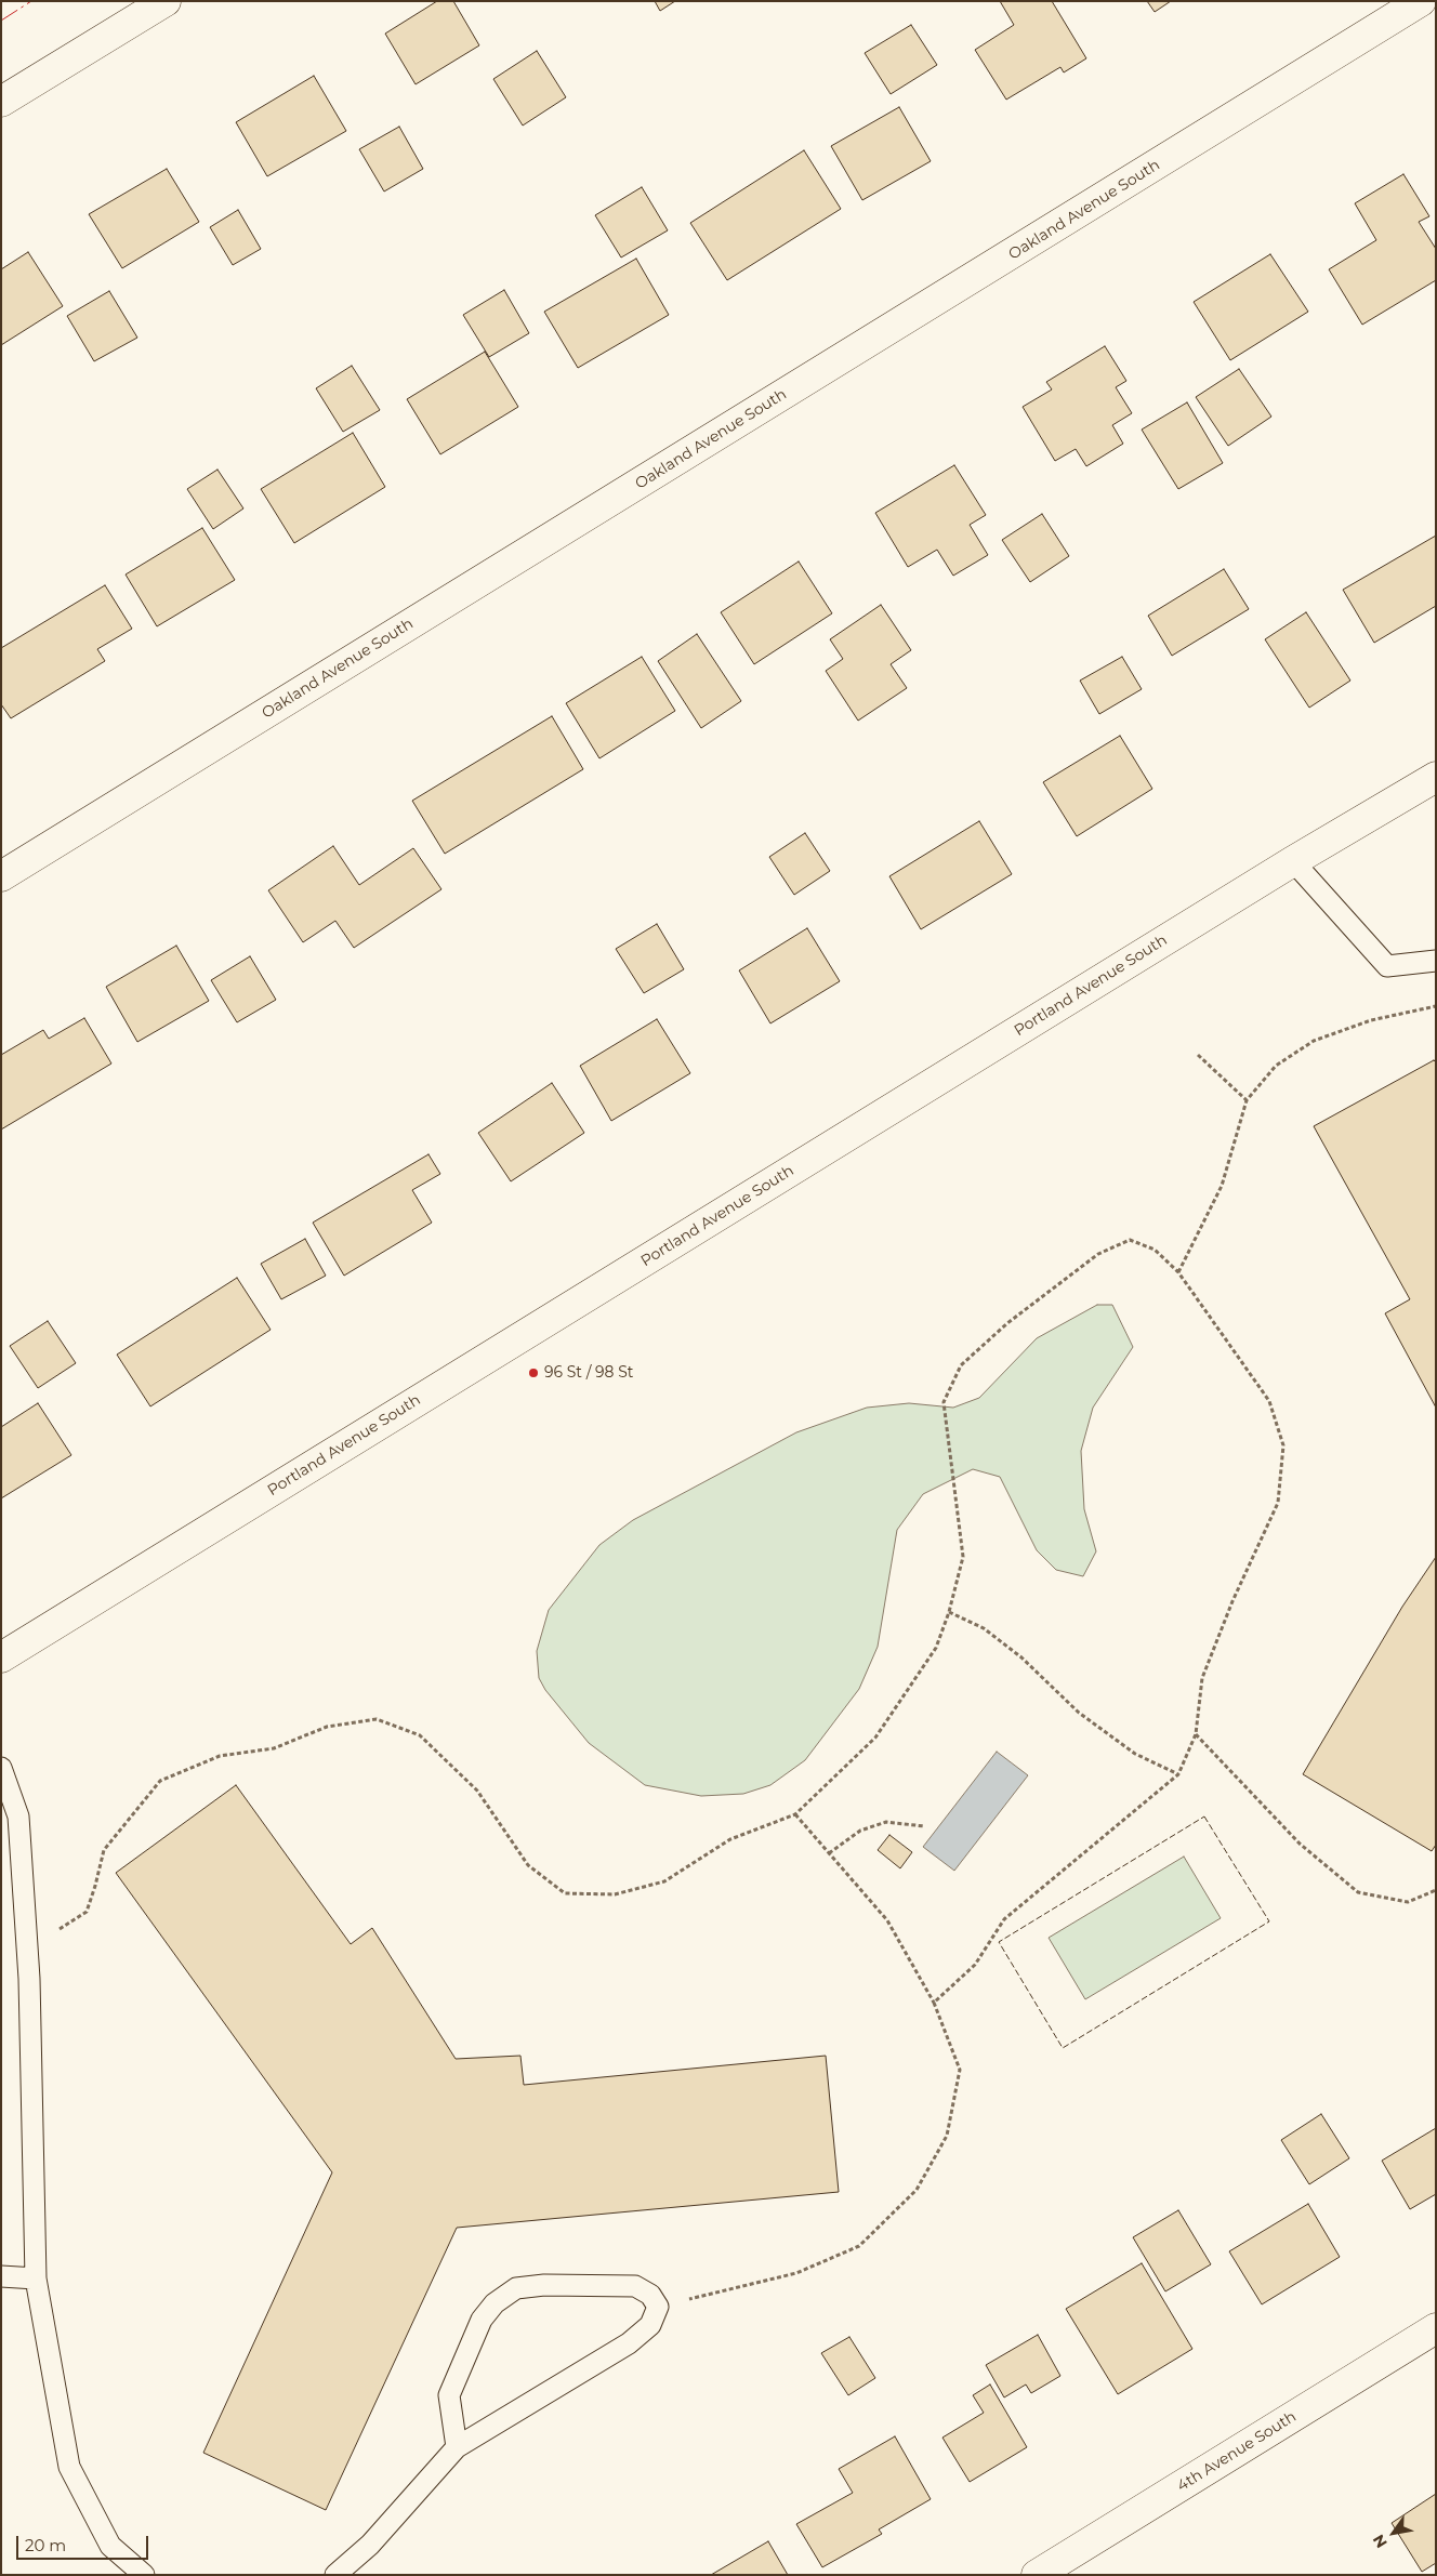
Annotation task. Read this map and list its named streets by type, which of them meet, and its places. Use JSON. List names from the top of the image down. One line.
{"streets":{"street":["Oakland Avenue South","Portland Avenue South","4th Avenue South"]},"places":["96 St / 98 St"],"scale_bar":"20 m","north":"bottom left"}
